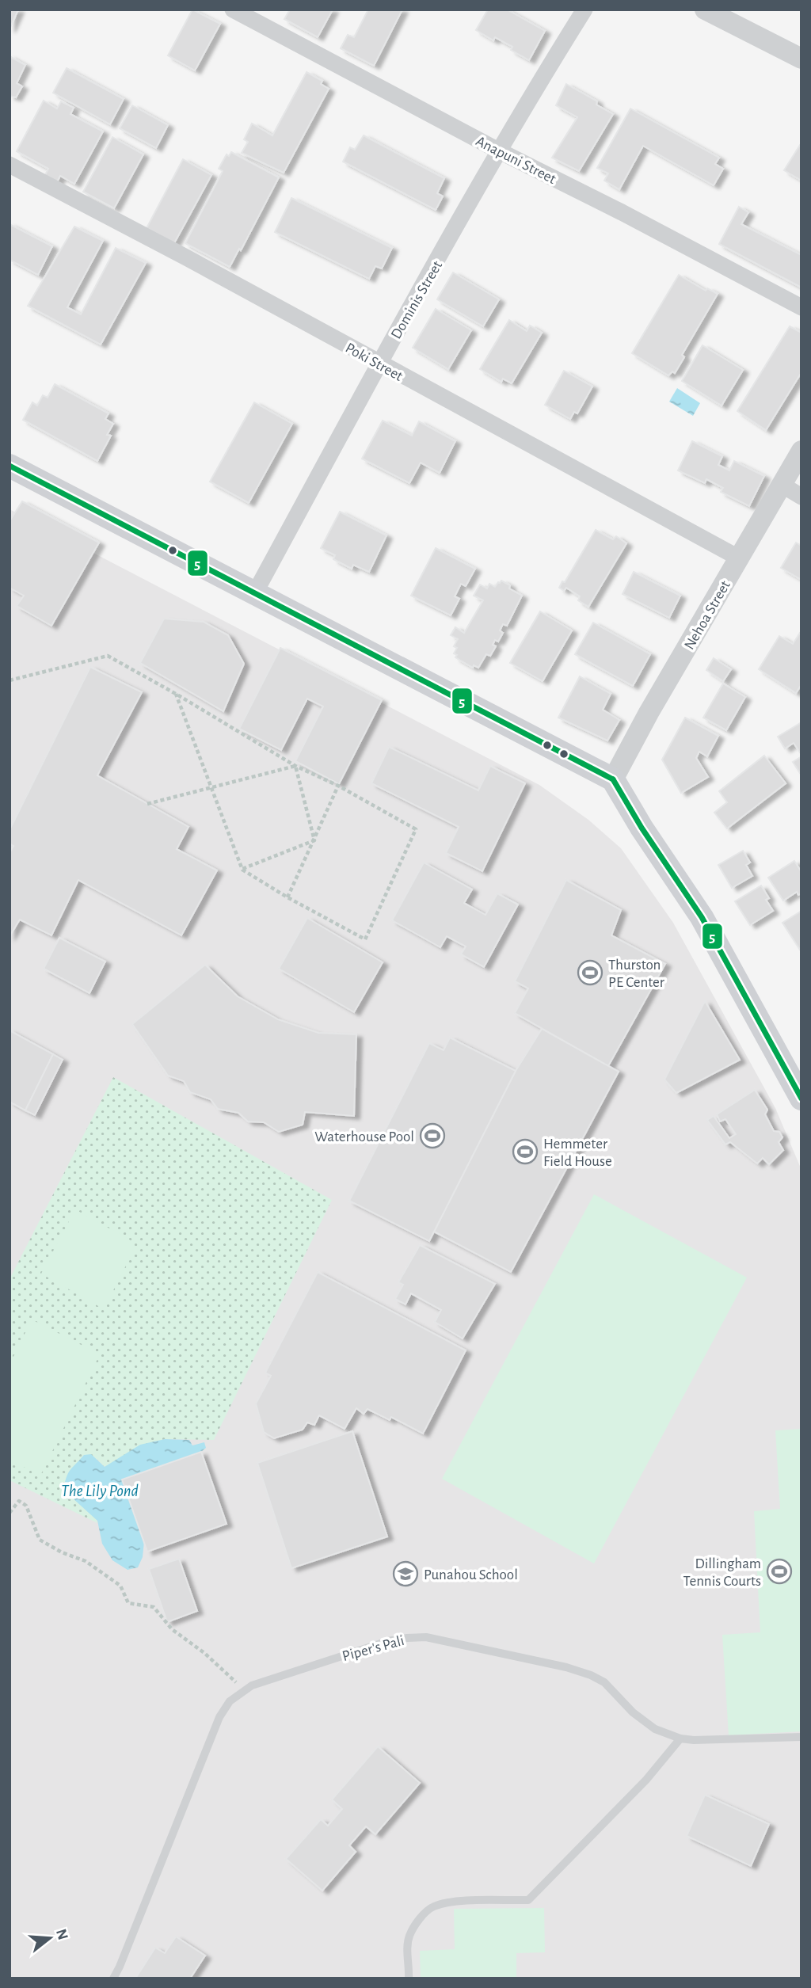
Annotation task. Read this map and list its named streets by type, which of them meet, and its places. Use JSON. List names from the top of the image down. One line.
{"streets":{"street":["Anapuni Street","Dominis Street","Poki Street","Nehoa Street"],"lane":["Piper's Pali"]},"crossings":[["Anapuni Street","Dominis Street"],["Dominis Street","Poki Street"],["Poki Street","Nehoa Street"]],"water":["The Lily Pond"],"places":{"sports":["Thurston PE Center","Waterhouse Pool","Hemmeter Field House","Dillingham Tennis Courts"],"school or university":["Punahou School"]},"lines":["transit line 5"],"north":"right"}
